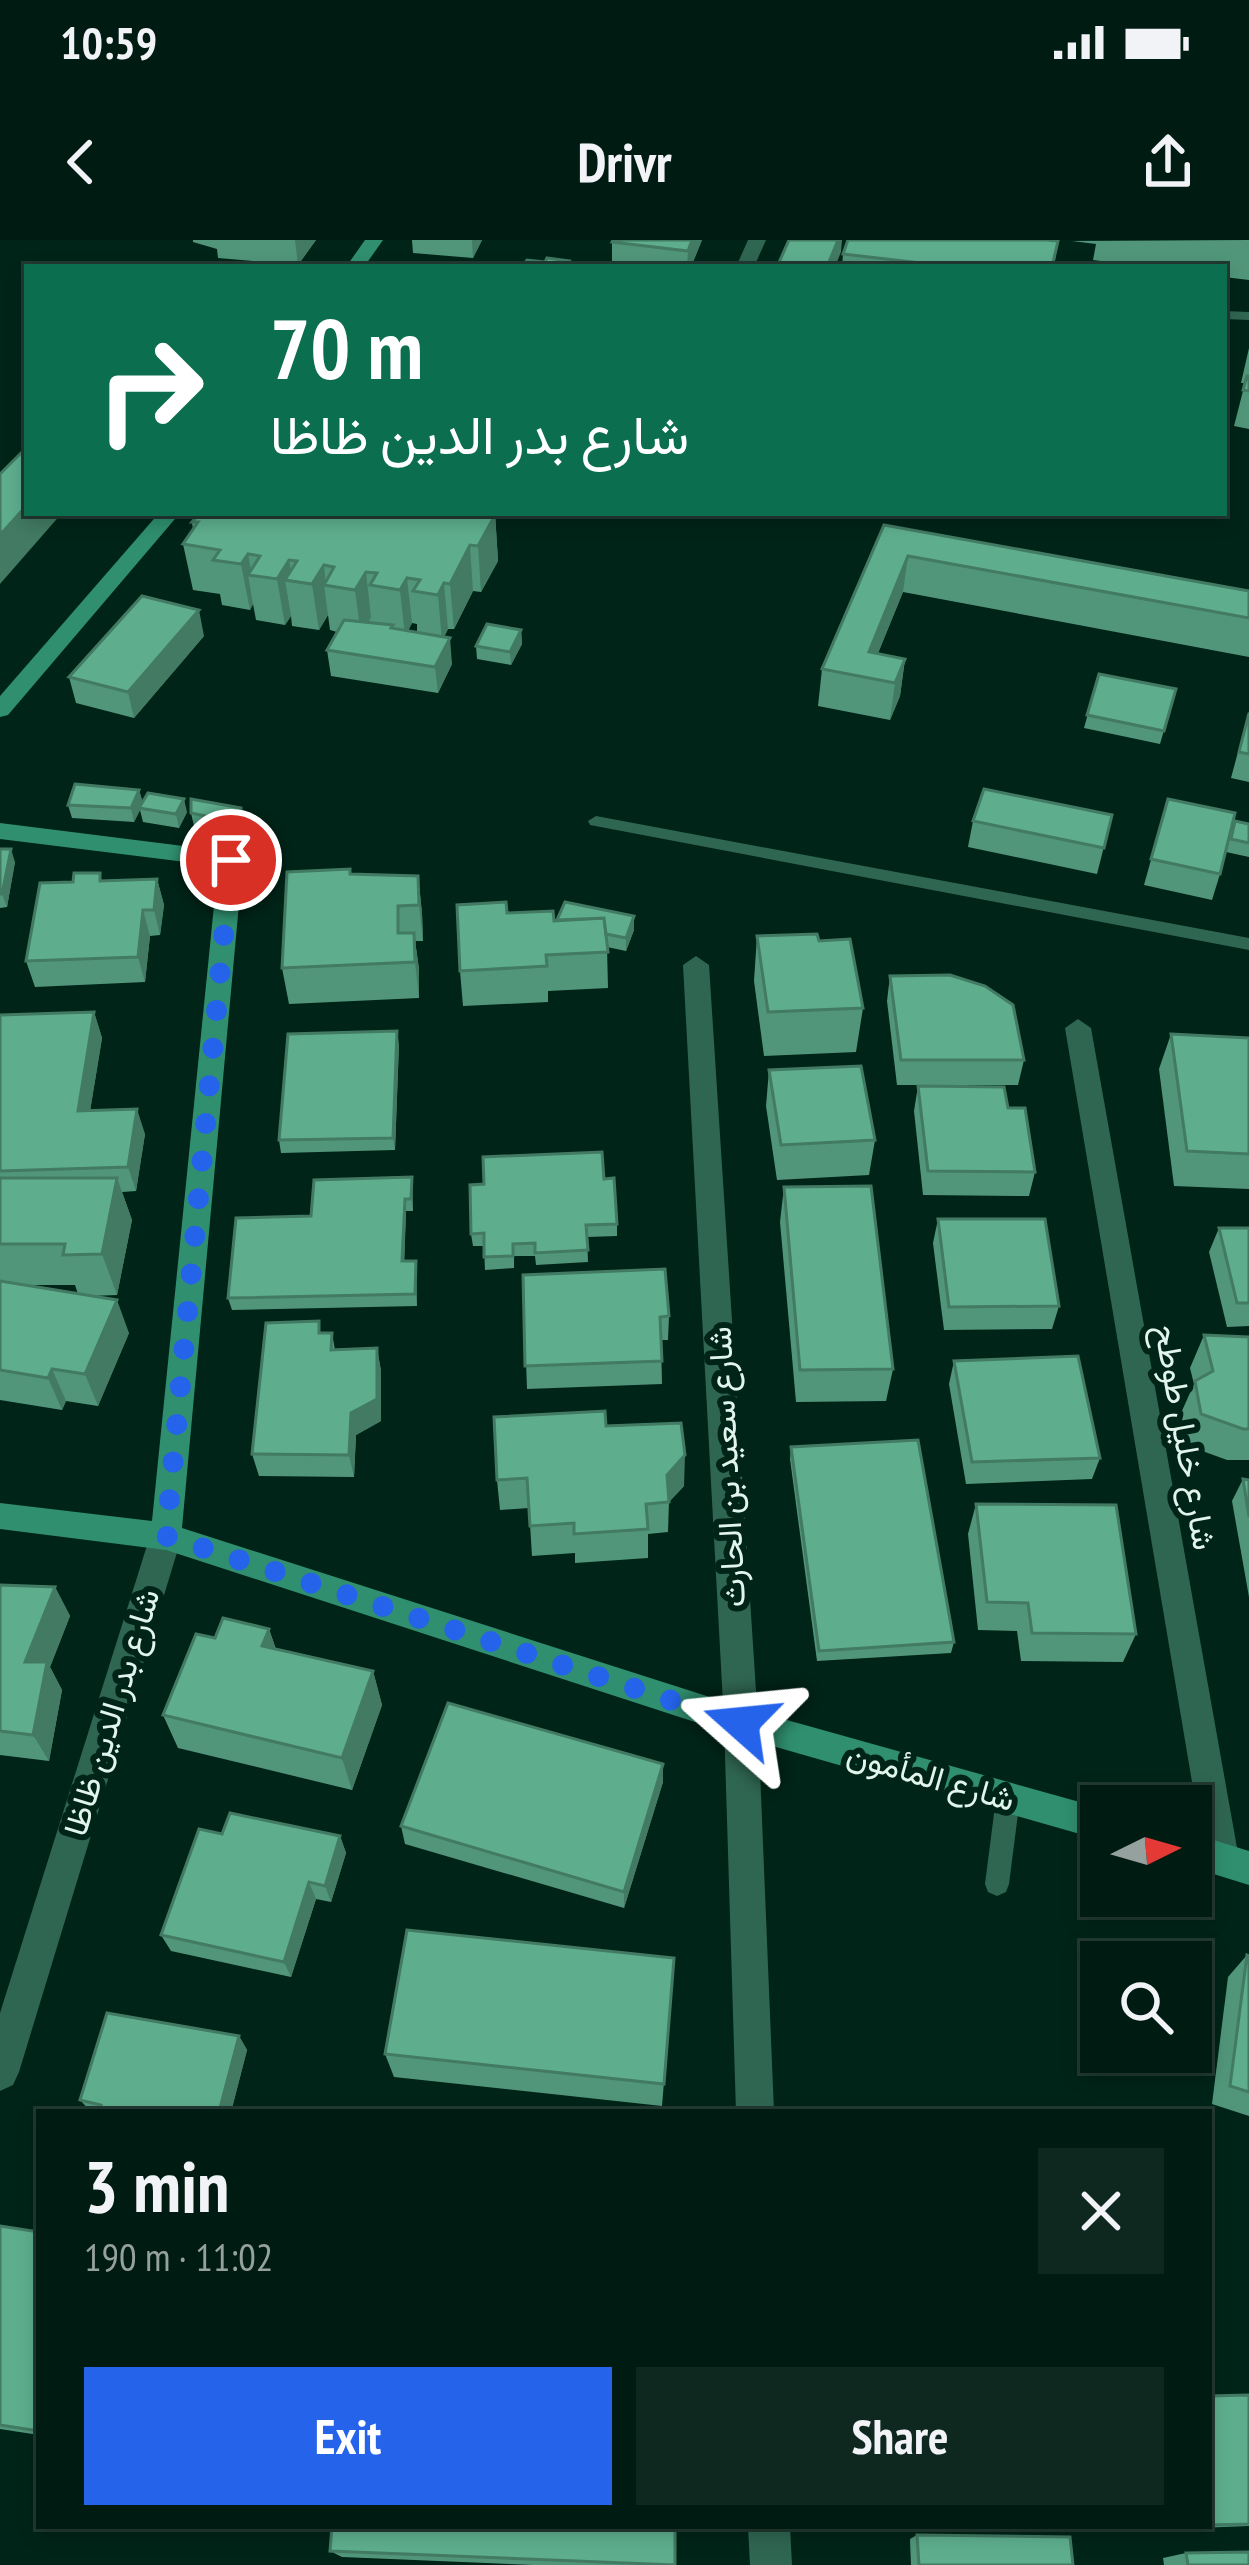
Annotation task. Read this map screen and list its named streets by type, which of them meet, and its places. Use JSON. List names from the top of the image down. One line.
{"streets":{"street":["شارع خليل طوطح","شارع سعيد بن الحارث","شارع بدر الدين ظاظا","شارع المأمون"]},"crossings":[["شارع سعيد بن الحارث","شارع المأمون"],["شارع بدر الدين ظاظا","شارع المأمون"]],"north":"right","page":{"status":"10:59","header":"Drivr","turn":["70 m","شارع بدر الدين ظاظا"],"heading":["3 min","190 m · 11:02"],"buttons":["Exit","Share"]}}
